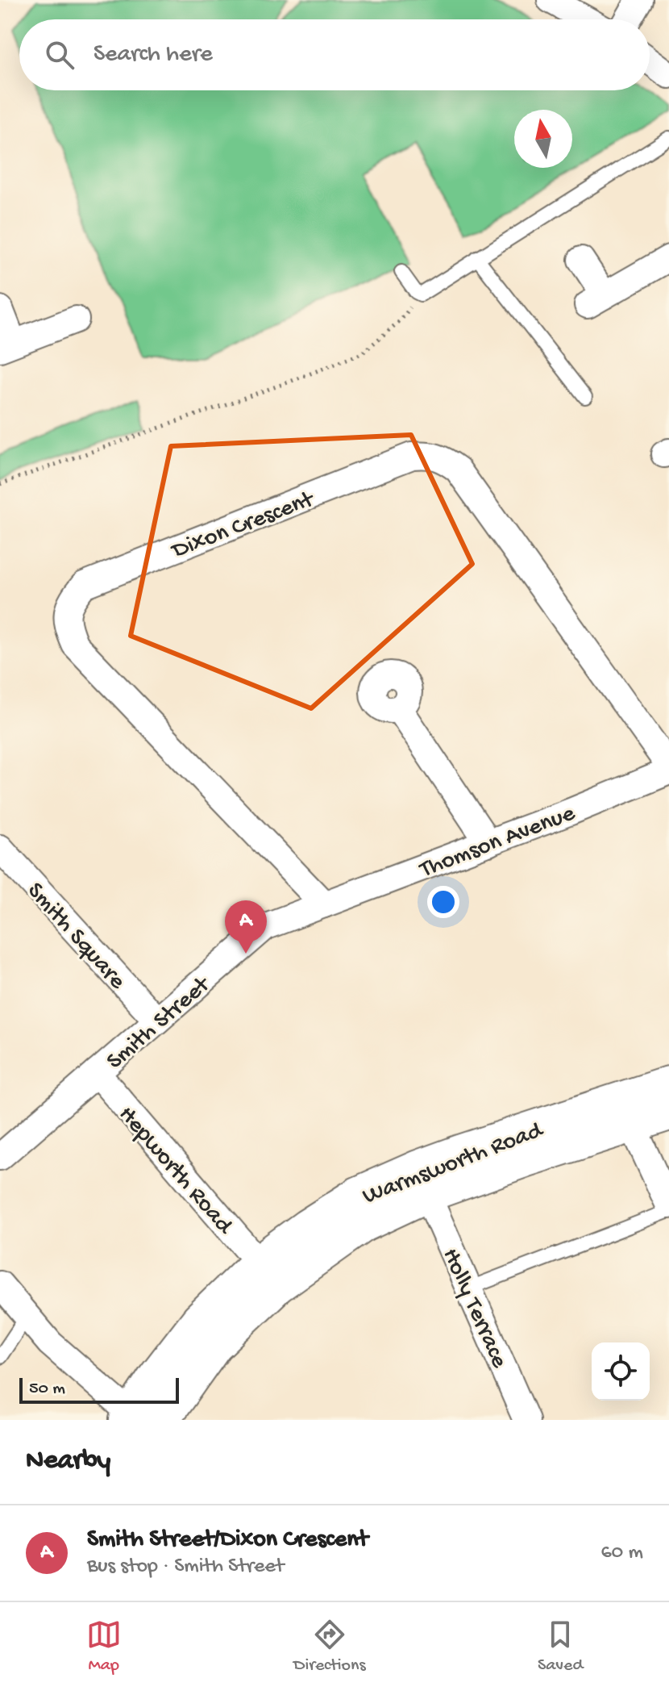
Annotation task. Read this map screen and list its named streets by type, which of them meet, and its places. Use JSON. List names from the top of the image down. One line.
{"streets":{"main road":["Warmsworth Road"],"street":["Dixon Crescent","Thomson Avenue","Smith Square","Smith Street","Hepworth Road","Holly Terrace"]},"crossings":[["Dixon Crescent","Thomson Avenue"],["Dixon Crescent","Smith Street"],["Thomson Avenue","Smith Street"],["Smith Square","Smith Street"],["Smith Street","Hepworth Road"],["Warmsworth Road","Hepworth Road"],["Warmsworth Road","Holly Terrace"]],"scale_bar":"50 m","north":"top","page":{"search":"Search here","pins":"A","scale":"50 m","heading":"Nearby","list":[{"mark":"A","name":"Smith Street/Dixon Crescent","note":"Bus stop · Smith Street","value":"60 m"}],"nav":["Map","Directions","Saved"]}}
